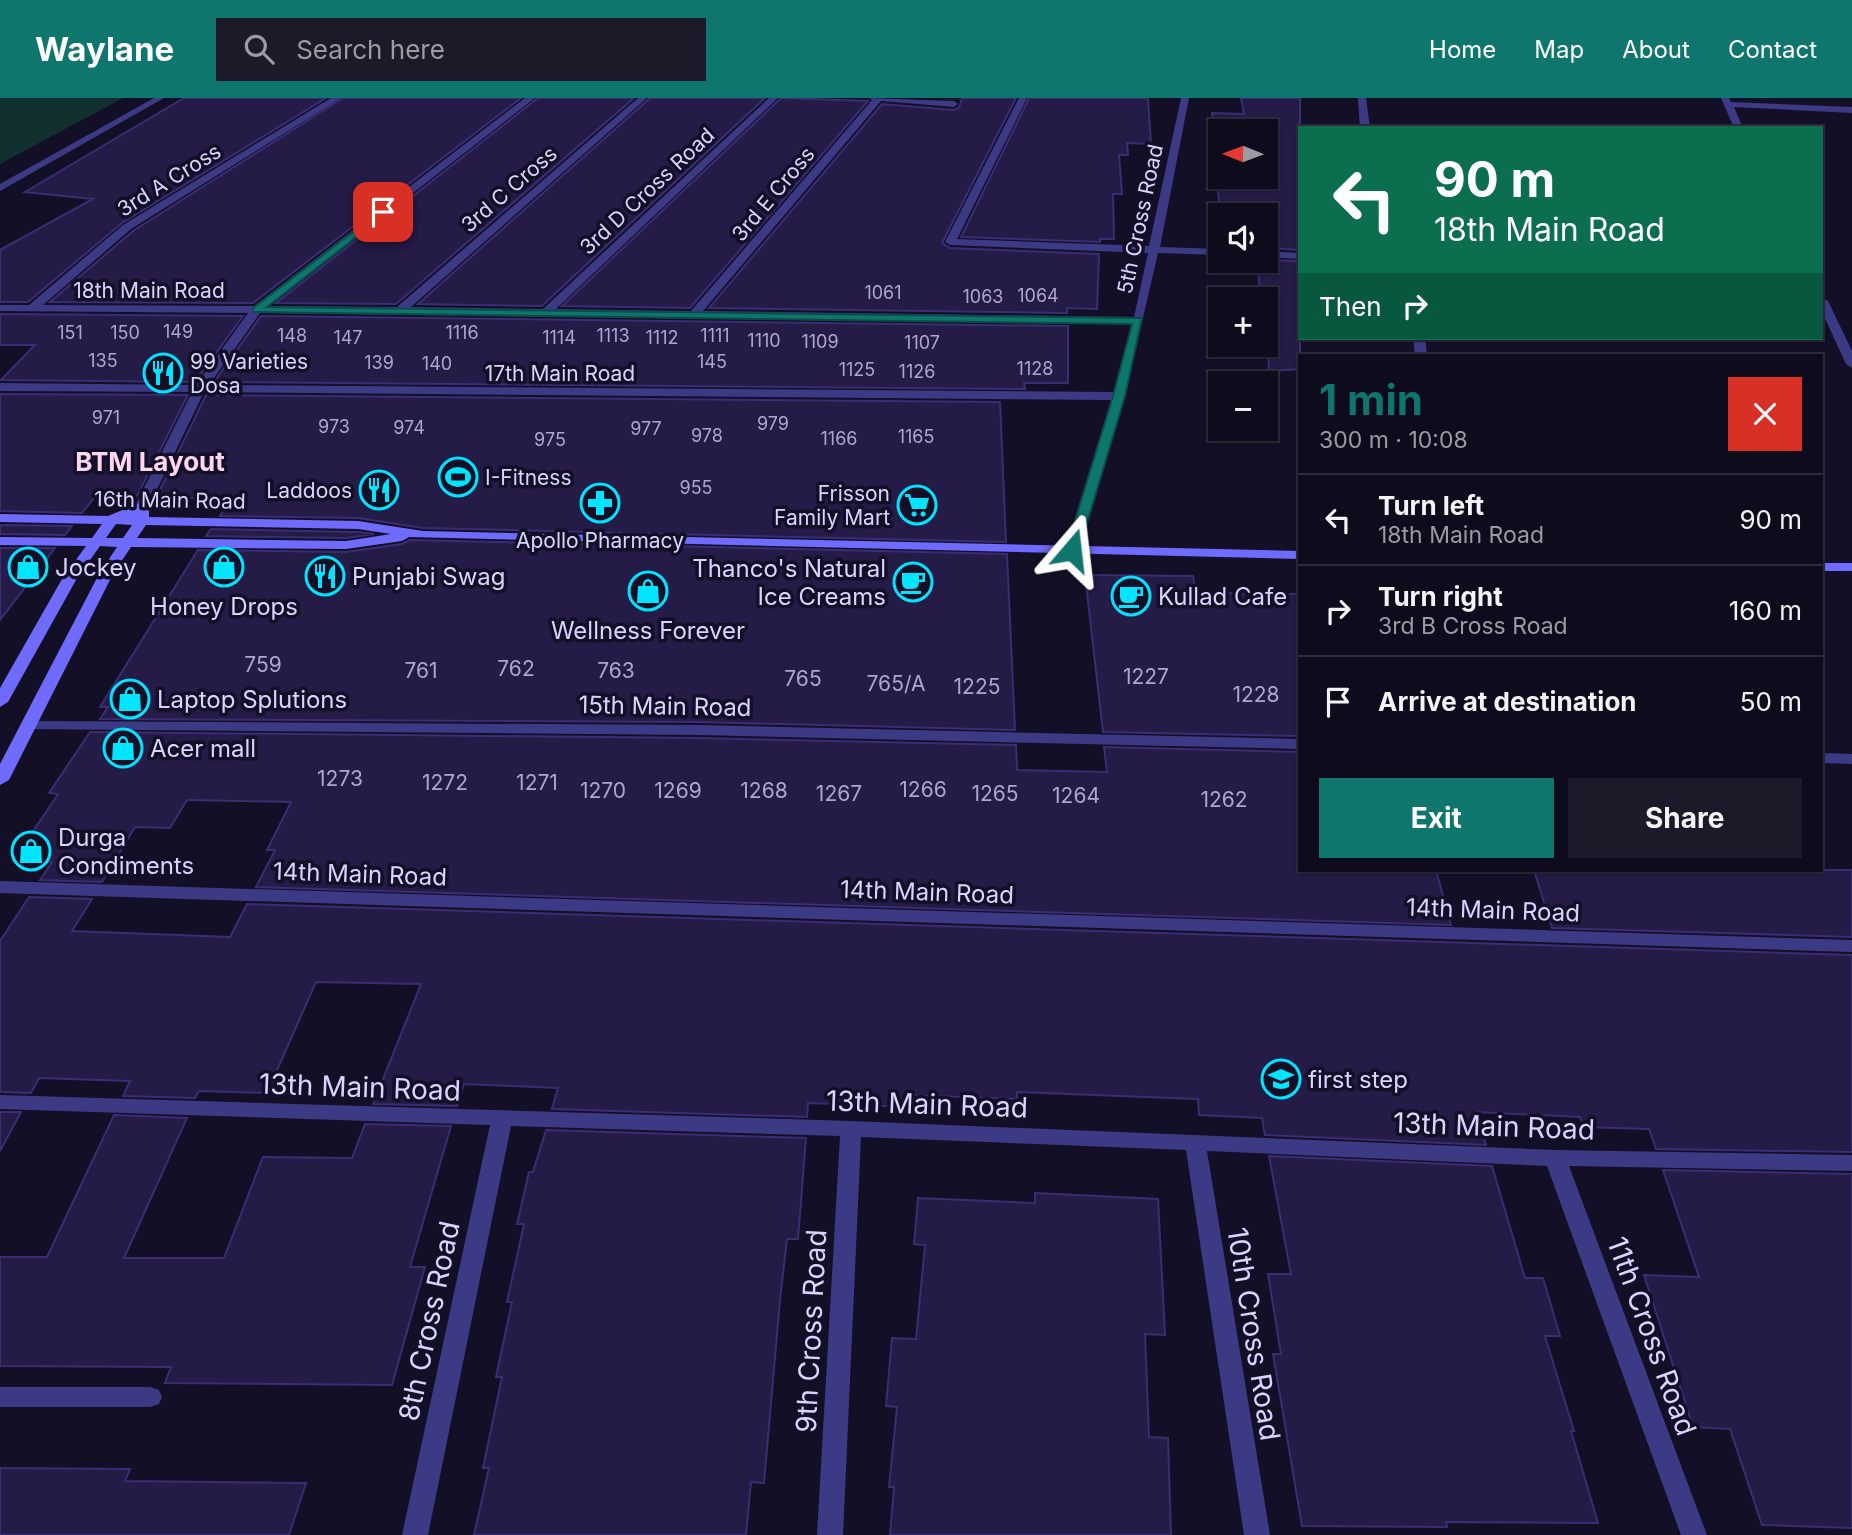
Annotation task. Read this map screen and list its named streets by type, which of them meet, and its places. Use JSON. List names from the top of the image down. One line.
{"streets":{"street":["3rd A Cross","3rd C Cross","3rd D Cross Road","3rd E Cross","5th Cross Road","18th Main Road","17th Main Road","16th Main Road","15th Main Road","14th Main Road","13th Main Road","8th Cross Road","9th Cross Road","10th Cross Road","11th Cross Road"]},"crossings":[["3rd A Cross","18th Main Road"],["3rd C Cross","18th Main Road"],["3rd D Cross Road","18th Main Road"],["3rd E Cross","18th Main Road"],["5th Cross Road","18th Main Road"],["5th Cross Road","17th Main Road"],["5th Cross Road","16th Main Road"],["13th Main Road","8th Cross Road"],["13th Main Road","9th Cross Road"],["13th Main Road","10th Cross Road"],["13th Main Road","11th Cross Road"]],"districts":["BTM Layout"],"places":{"restaurant":["99 Varieties Dosa","Laddoos","Punjabi Swag"],"sports":["I-Fitness"],"pharmacy":["Apollo Pharmacy"],"supermarket":["Frisson Family Mart"],"shop":["Jockey","Honey Drops","Wellness Forever","Laptop Splutions","Acer mall","Durga Condiments"],"cafe":["Thanco's Natural Ice Creams","Kullad Cafe"],"school or university":["first step"]},"house_numbers":["1061","1064","1063","149","151","150","1116","148","1113","1111","147","1114","1112","1110","1109","1107","135","145","139","140","1128","1125","1126","971","979","973","974","977","978","1165","1166","975","955","759","762","761","763","1227","765","765/A","1225","1228","1273","1272","1271","1266","1270","1269","1268","1267","1265","1264","1262"],"north":"left","page":{"header":"Waylane","search":"Search here","nav":["Home","Map","About","Contact"],"map_buttons":["+","−"],"turn":["90 m","18th Main Road"],"then":"Then","heading":["1 min","300 m · 10:08"],"list":[{"name":"Turn left","note":"18th Main Road","value":"90 m"},{"name":"Turn right","note":"3rd B Cross Road","value":"160 m"},{"name":"Arrive at destination","value":"50 m"}],"buttons":["Exit","Share"]}}
